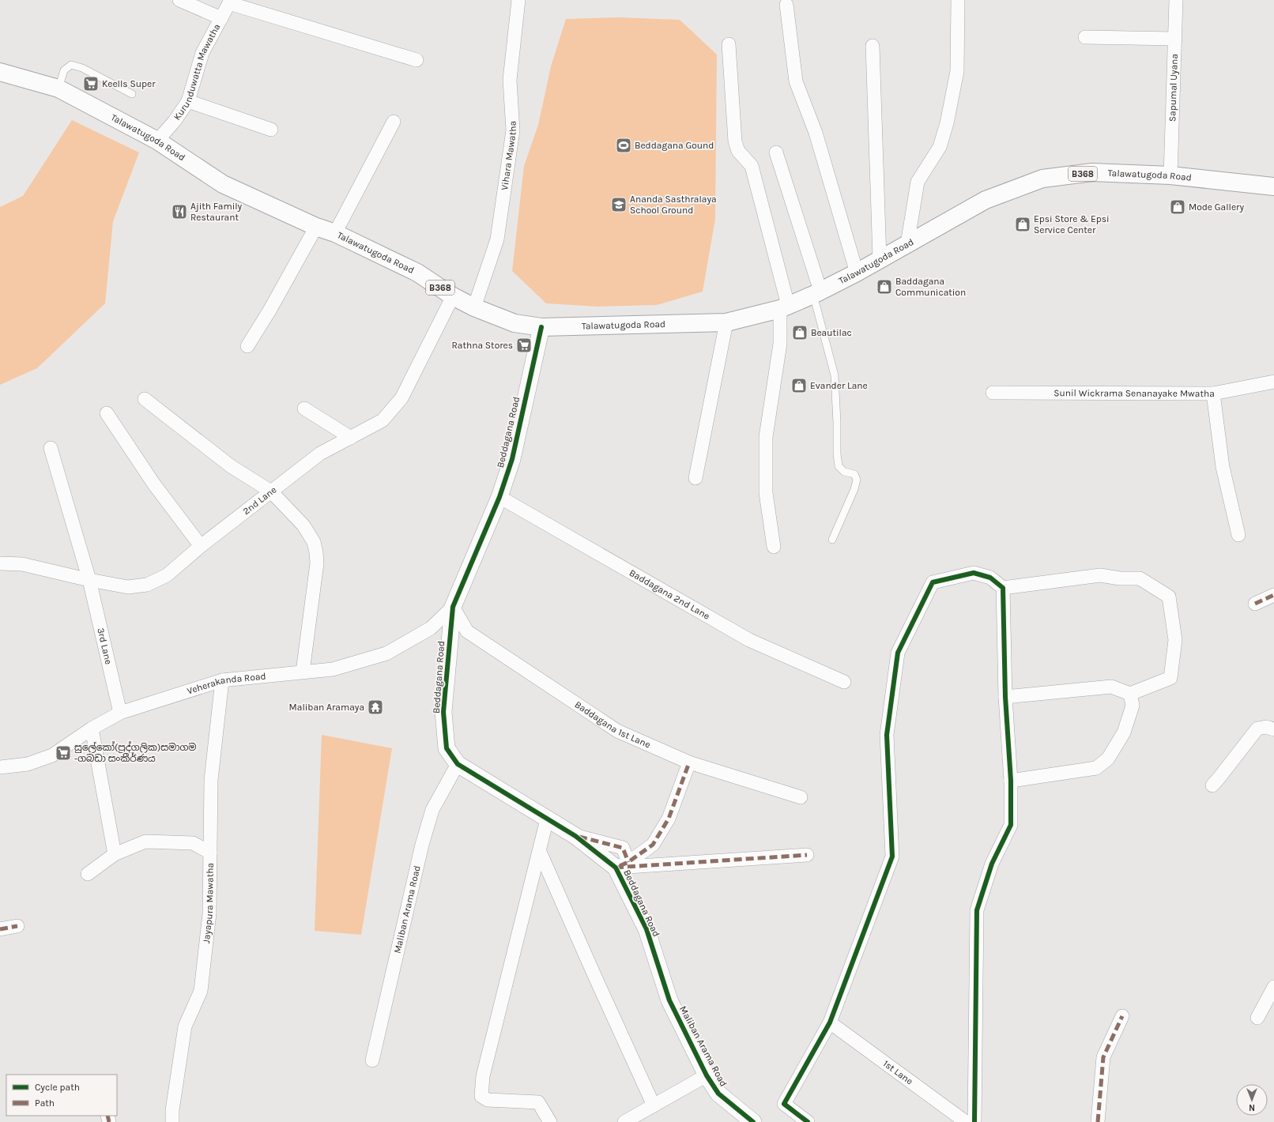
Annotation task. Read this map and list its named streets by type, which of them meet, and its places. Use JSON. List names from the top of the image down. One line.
{"streets":{"main road":["Talawatugoda Road","B368"],"street":["Kurunduwatta Mawatha","Sapumal Uyana","Vihara Mawatha","Sunil Wickrama Senanayake Mwatha","Beddagana Road","2nd Lane","Baddagana 2nd Lane","3rd Lane","Veherakanda Road","Baddagana 1st Lane","Jayapura Mawatha","Maliban Arama Road","1st Lane"]},"crossings":[["Kurunduwatta Mawatha","Talawatugoda Road"],["Sapumal Uyana","Talawatugoda Road"],["Talawatugoda Road","Vihara Mawatha"],["Talawatugoda Road","Beddagana Road"],["Talawatugoda Road","2nd Lane"],["Beddagana Road","Baddagana 2nd Lane"],["Beddagana Road","Veherakanda Road"],["Beddagana Road","Baddagana 1st Lane"],["Beddagana Road","Maliban Arama Road"],["2nd Lane","3rd Lane"],["3rd Lane","Veherakanda Road"],["Veherakanda Road","Baddagana 1st Lane"],["Veherakanda Road","Jayapura Mawatha"]],"places":{"supermarket":["Keells Super","Rathna Stores","සුලේකෝ(පුද්ගලික)සමාගම -ගබඩා සංකීර්ණය"],"sports":["Beddagana Gound"],"school or university":["Ananda Sasthralaya School Ground"],"shop":["Mode Gallery","Epsi Store & Epsi Service Center","Baddagana Communication","Beautilac","Evander Lane"],"restaurant":["Ajith Family Restaurant"],"temple":["Maliban Aramaya"]},"legend":["Cycle path","Path"],"north":"bottom"}
